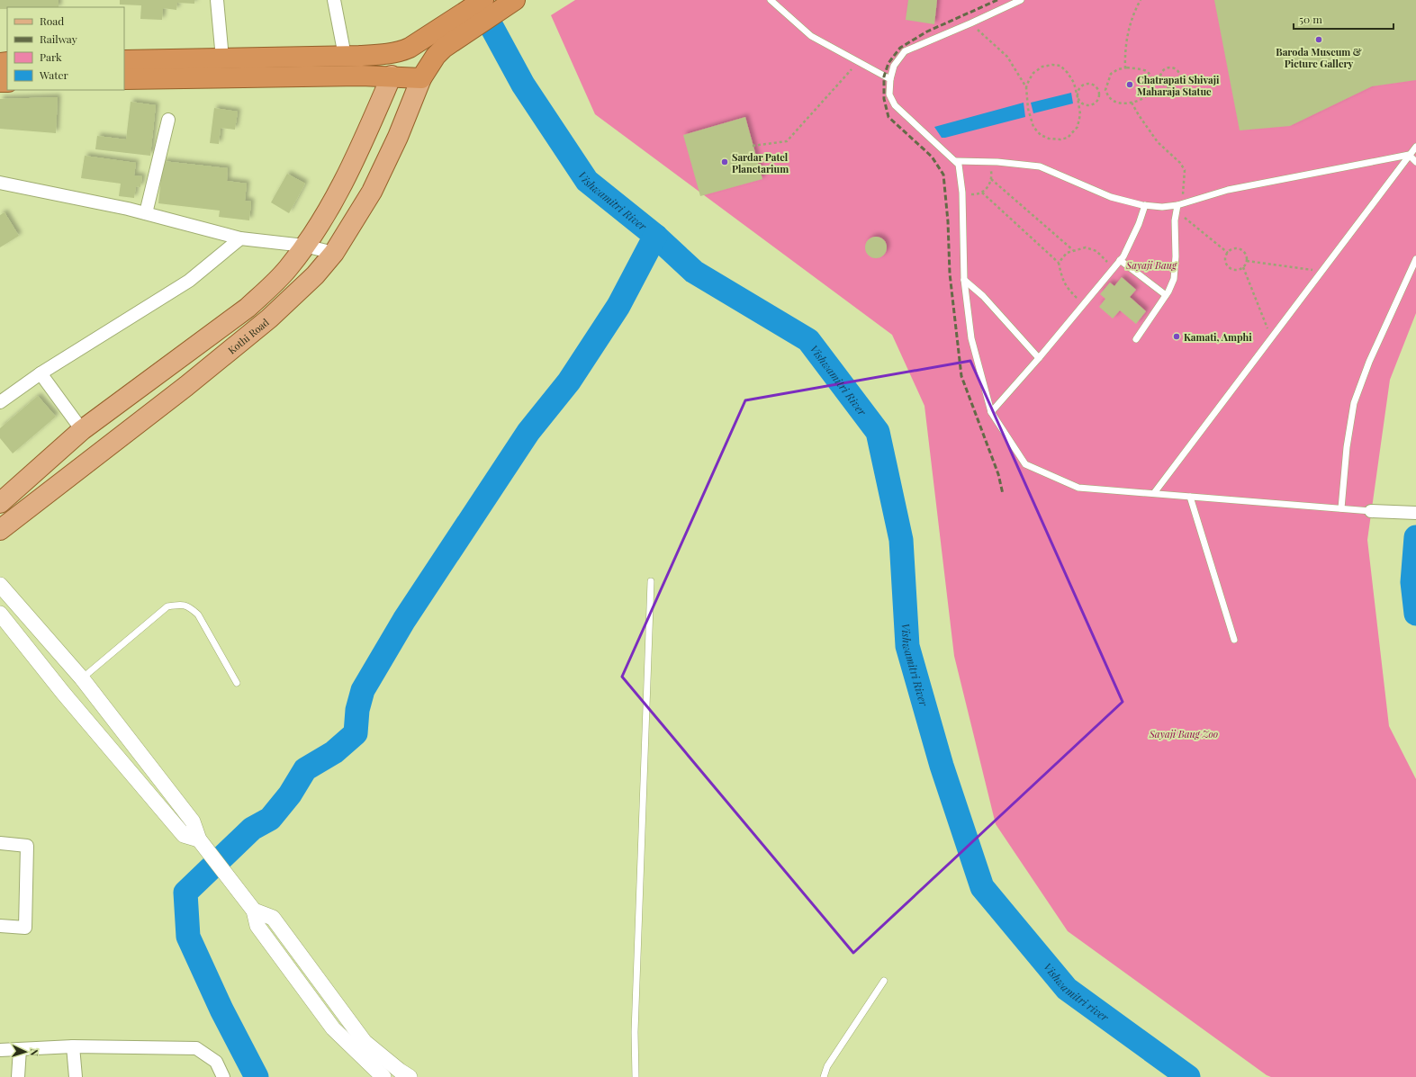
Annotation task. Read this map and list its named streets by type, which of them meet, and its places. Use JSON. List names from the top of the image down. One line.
{"streets":{"main road":["Kothi Road"]},"water":["Vishwamitri River","Vishwamitri river"],"parks":["Sayaji Baug","Sayaji Baug Zoo"],"places":["Baroda Museum & Picture Gallery","Chatrapati Shivaji Maharaja Statue","Sardar Patel Planetarium","Kamati, Amphi"],"legend":["Road","Railway","Park","Water"],"scale_bar":"50 m","north":"right"}
